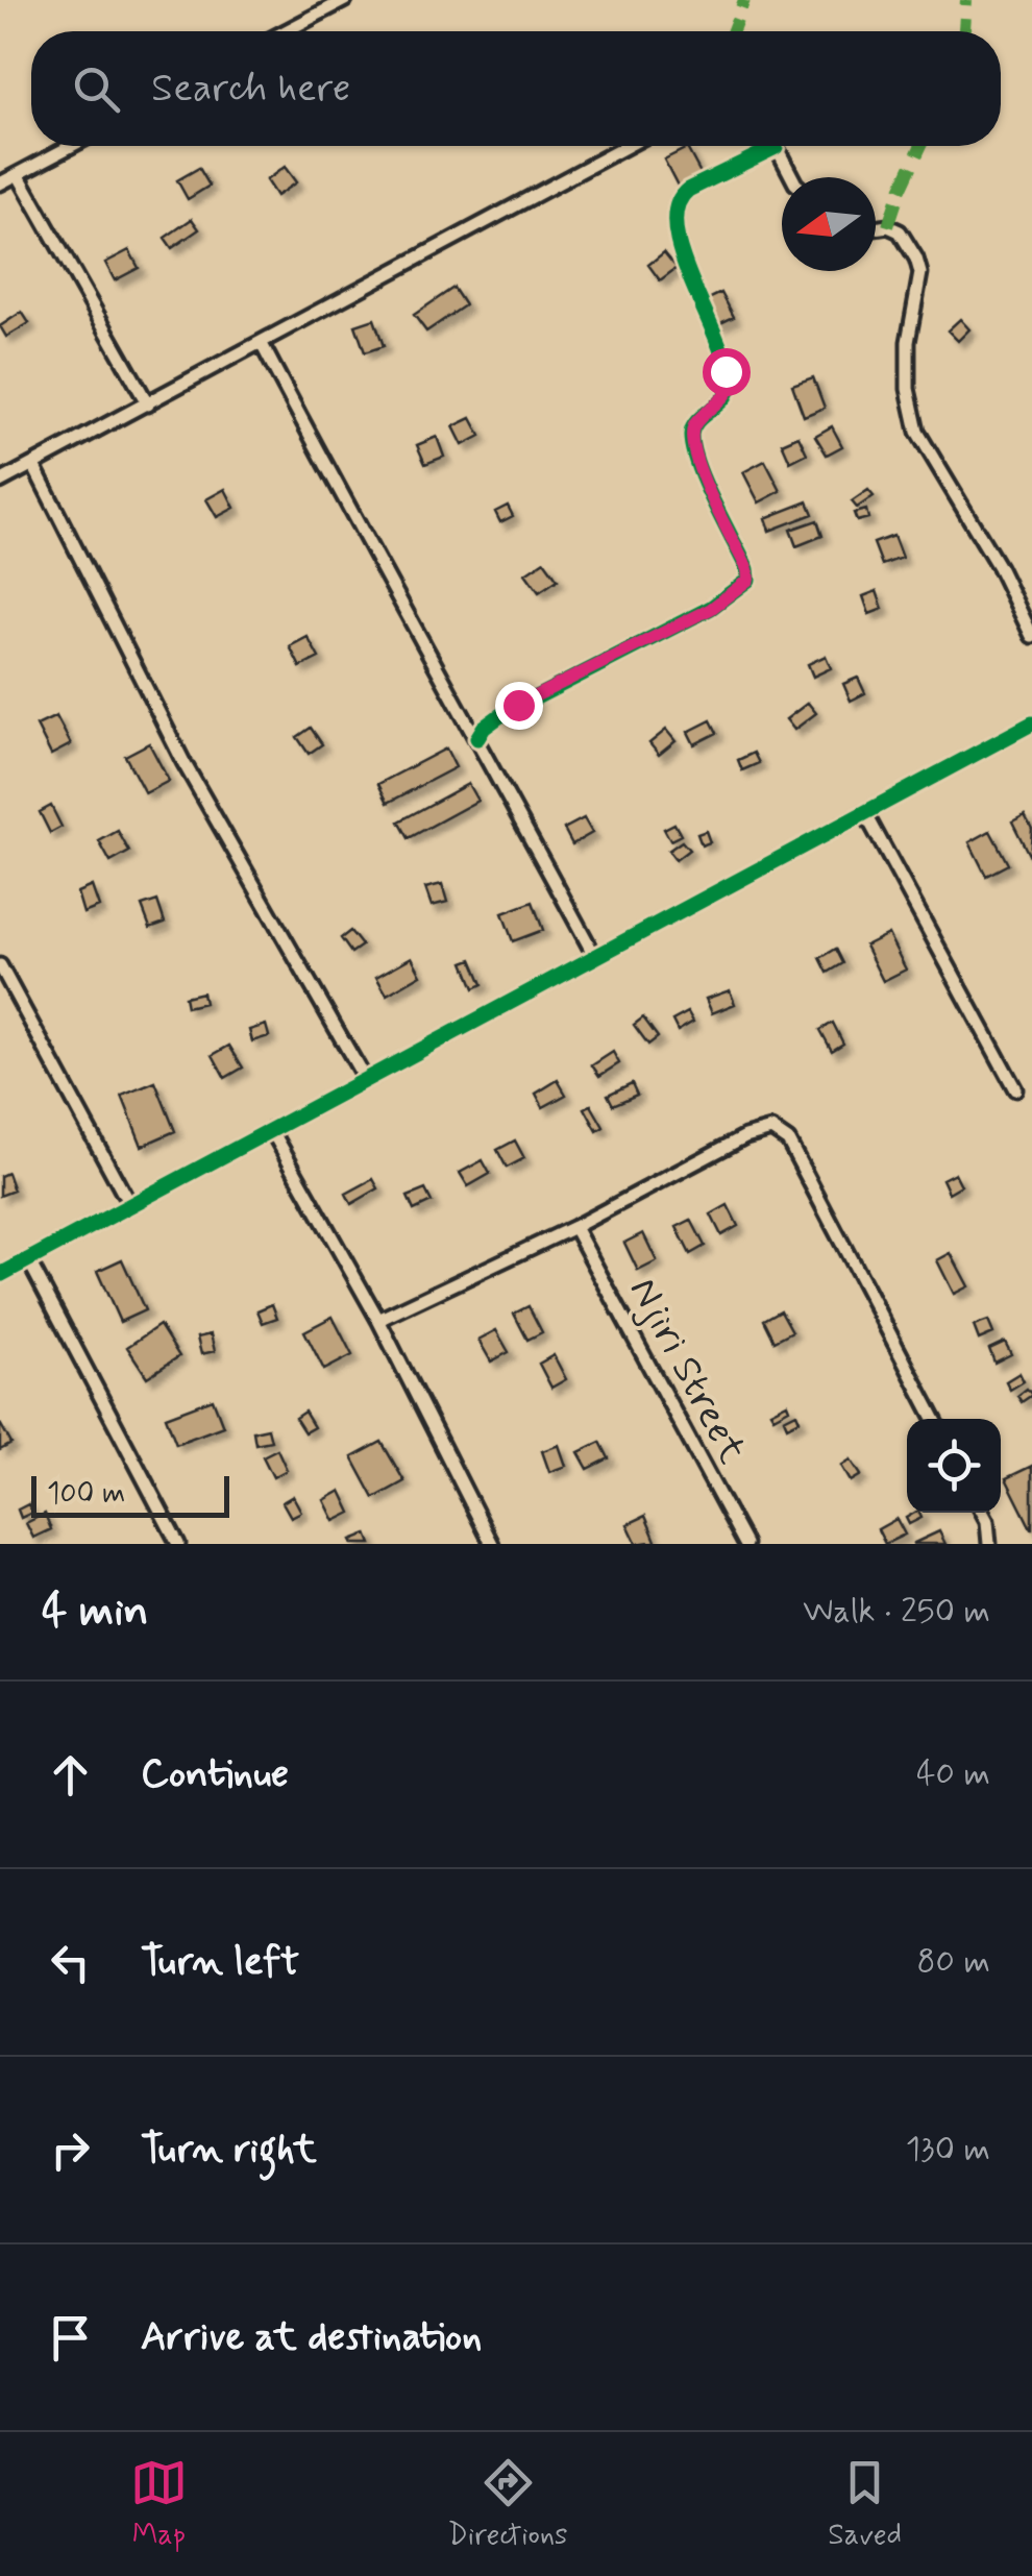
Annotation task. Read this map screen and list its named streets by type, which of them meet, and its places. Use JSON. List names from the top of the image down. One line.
{"streets":{"street":["Njiri Street"]},"scale_bar":"100 m","north":"left","page":{"search":"Search here","scale":"100 m","heading":["4 min","Walk · 250 m"],"list":[["Continue","40 m"],["Turn left","80 m"],["Turn right","130 m"],"Arrive at destination"],"nav":["Map","Directions","Saved"]}}
